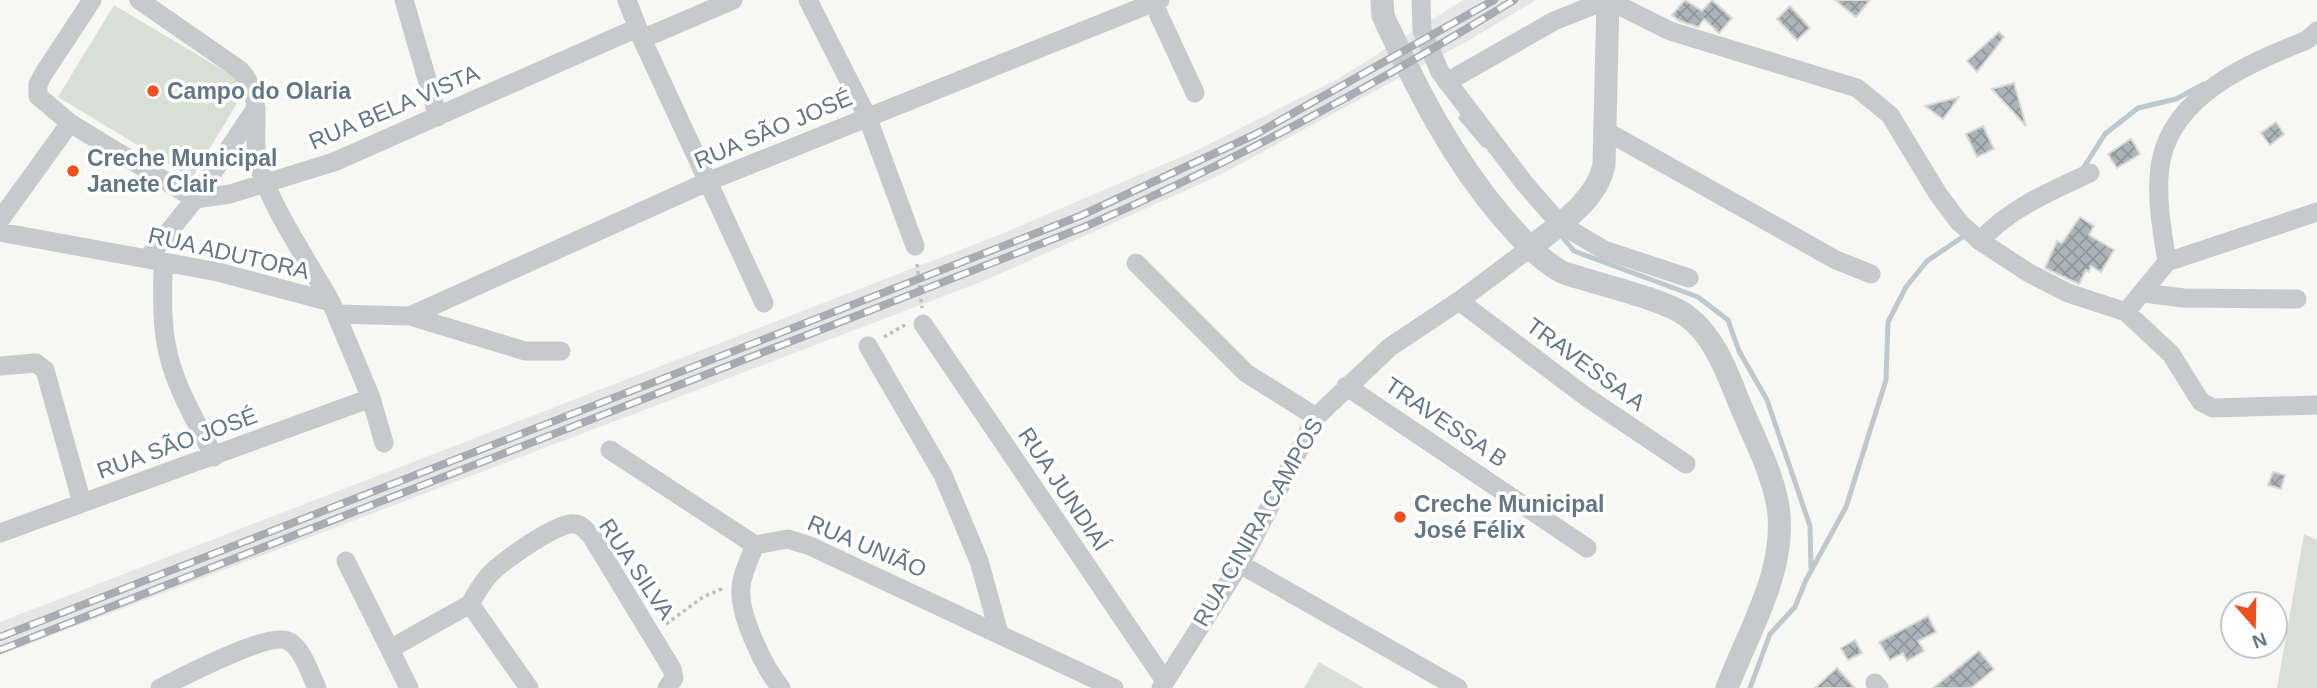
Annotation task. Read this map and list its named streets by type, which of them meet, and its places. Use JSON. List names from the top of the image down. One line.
{"streets":{"street":["RUA BELA VISTA","RUA SÃO JOSÉ","RUA ADUTORA","TRAVESSA A","TRAVESSA B","RUA JUNDIAÍ","RUA CINIRA CAMPOS","RUA UNIÃO","RUA SILVA"]},"crossings":[["RUA SÃO JOSÉ","RUA ADUTORA"],["TRAVESSA A","RUA CINIRA CAMPOS"],["TRAVESSA B","RUA CINIRA CAMPOS"],["RUA JUNDIAÍ","RUA CINIRA CAMPOS"]],"places":["Campo do Olaria","Creche Municipal Janete Clair","Creche Municipal José Félix"],"north":"bottom"}
